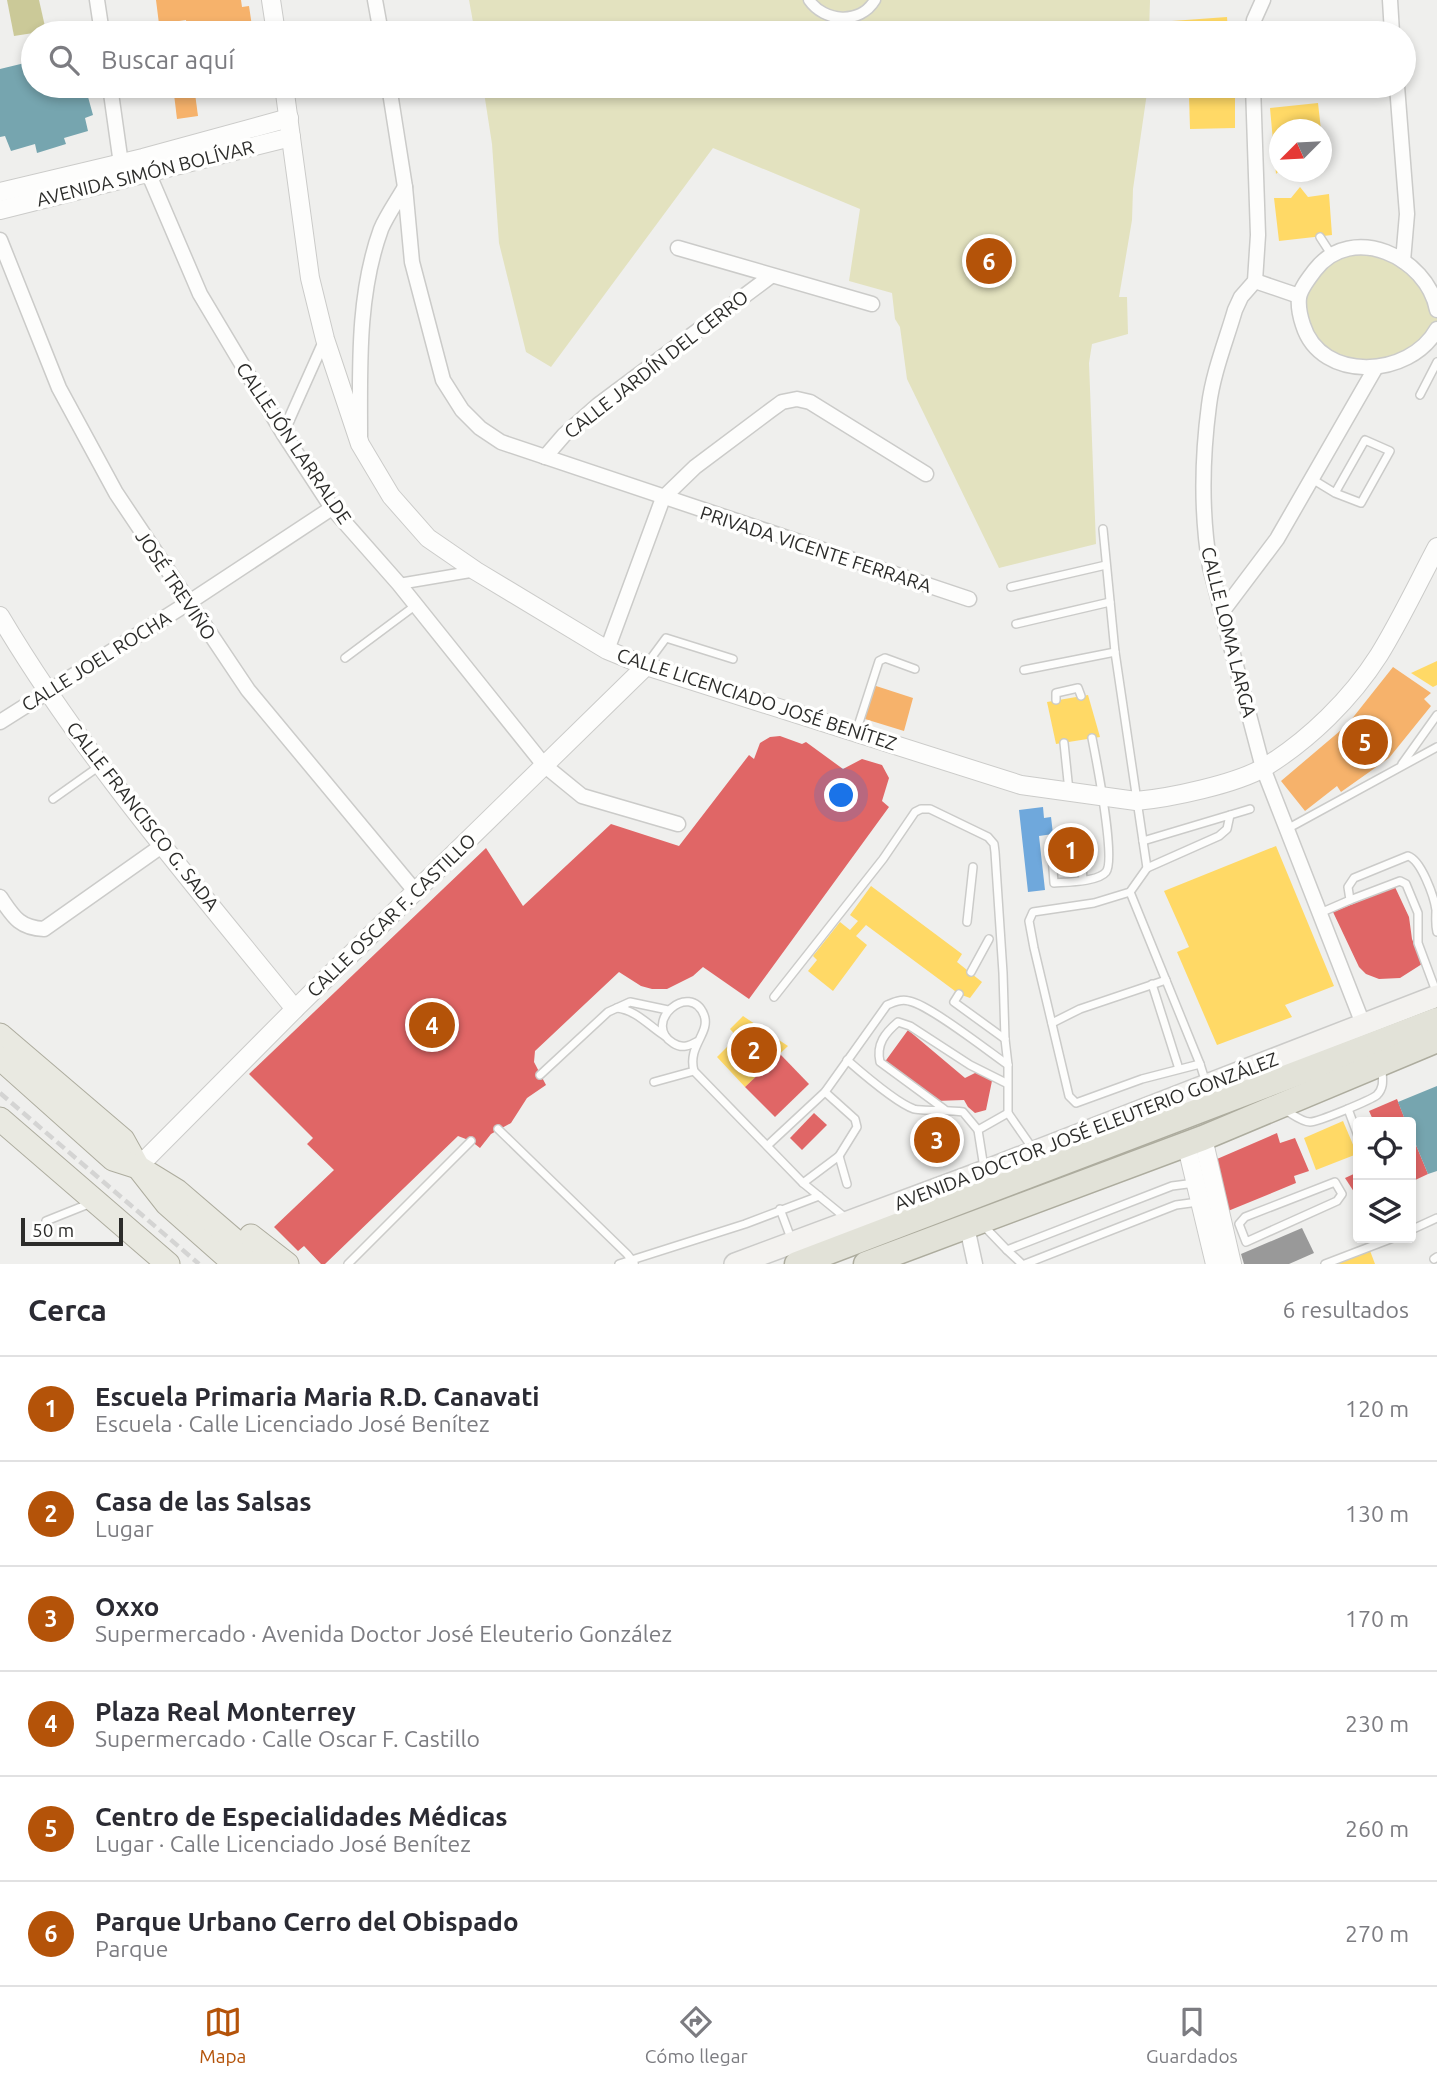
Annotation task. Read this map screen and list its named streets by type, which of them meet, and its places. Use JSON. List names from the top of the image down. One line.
{"streets":{"highway":["AVENIDA DOCTOR JOSÉ ELEUTERIO GONZÁLEZ"],"street":["AVENIDA SIMÓN BOLÍVAR","CALLE JARDÍN DEL CERRO","CALLEJÓN LARRALDE","PRIVADA VICENTE FERRARA","JOSÉ TREVIÑO","CALLE LOMA LARGA","CALLE JOEL ROCHA","CALLE LICENCIADO JOSÉ BENÍTEZ","CALLE FRANCISCO G. SADA","CALLE OSCAR F. CASTILLO"]},"crossings":[["AVENIDA SIMÓN BOLÍVAR","CALLEJÓN LARRALDE"],["AVENIDA SIMÓN BOLÍVAR","CALLE LICENCIADO JOSÉ BENÍTEZ"],["CALLE JARDÍN DEL CERRO","PRIVADA VICENTE FERRARA"],["CALLEJÓN LARRALDE","CALLE JOEL ROCHA"],["CALLEJÓN LARRALDE","CALLE OSCAR F. CASTILLO"],["JOSÉ TREVIÑO","CALLE JOEL ROCHA"],["JOSÉ TREVIÑO","CALLE OSCAR F. CASTILLO"],["CALLE LOMA LARGA","CALLE LICENCIADO JOSÉ BENÍTEZ"],["CALLE LOMA LARGA","AVENIDA DOCTOR JOSÉ ELEUTERIO GONZÁLEZ"],["CALLE JOEL ROCHA","CALLE FRANCISCO G. SADA"],["CALLE LICENCIADO JOSÉ BENÍTEZ","CALLE OSCAR F. CASTILLO"],["CALLE FRANCISCO G. SADA","CALLE OSCAR F. CASTILLO"]],"scale_bar":"50 m","north":"bottom left","page":{"search":"Buscar aquí","pins":["6","5","1","4","2","3"],"scale":"50 m","heading":["Cerca","6 resultados"],"list":[{"mark":"1","name":"Escuela Primaria Maria R.D. Canavati","note":"Escuela · Calle Licenciado José Benítez","value":"120 m"},{"mark":"2","name":"Casa de las Salsas","note":"Lugar","value":"130 m"},{"mark":"3","name":"Oxxo","note":"Supermercado · Avenida Doctor José Eleuterio González","value":"170 m"},{"mark":"4","name":"Plaza Real Monterrey","note":"Supermercado · Calle Oscar F. Castillo","value":"230 m"},{"mark":"5","name":"Centro de Especialidades Médicas","note":"Lugar · Calle Licenciado José Benítez","value":"260 m"},{"mark":"6","name":"Parque Urbano Cerro del Obispado","note":"Parque","value":"270 m"}],"nav":["Mapa","Cómo llegar","Guardados"]}}
